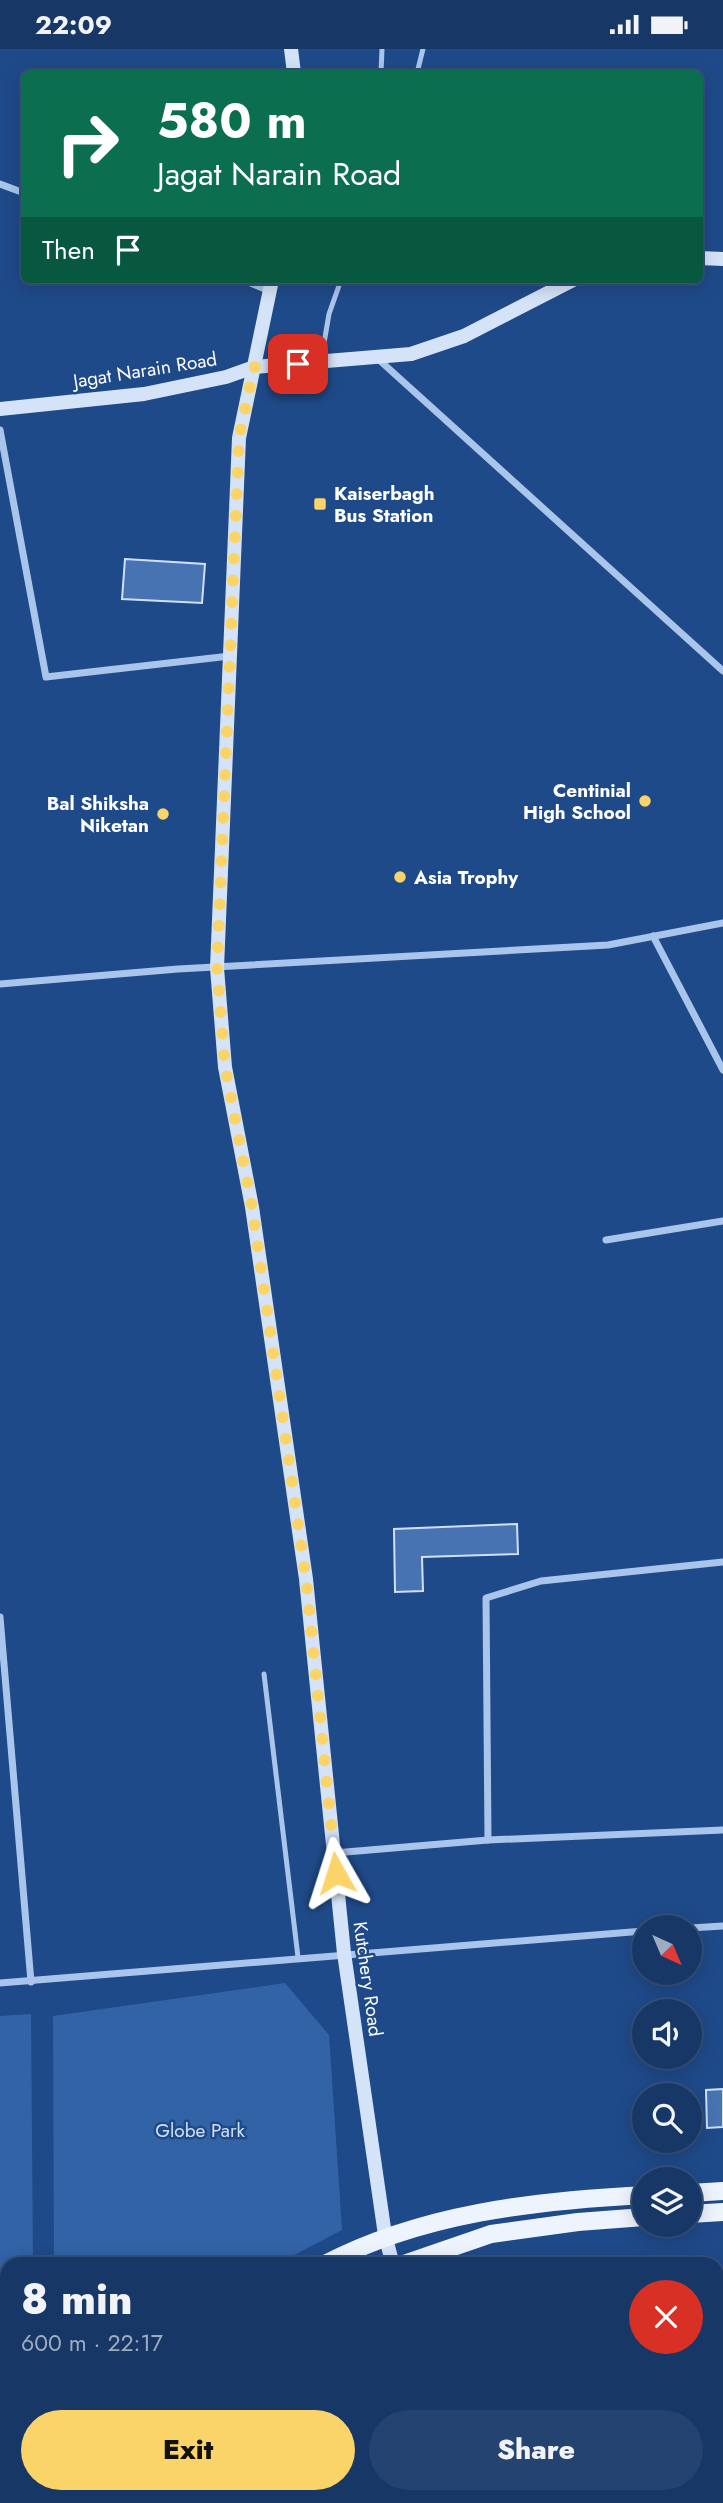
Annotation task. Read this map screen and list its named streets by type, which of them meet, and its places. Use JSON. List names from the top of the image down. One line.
{"streets":{"street":["Jagat Narain Road","Kutchery Road"]},"crossings":[["Jagat Narain Road","Kutchery Road"]],"parks":["Globe Park"],"places":{"transit":["Kaiserbagh Bus Station"],"other":["Centinial High School","Bal Shiksha Niketan","Asia Trophy"]},"north":"bottom right","page":{"status":"22:09","turn":["580 m","Jagat Narain Road"],"then":"Then","heading":["8 min","600 m · 22:17"],"buttons":["Exit","Share"]}}
